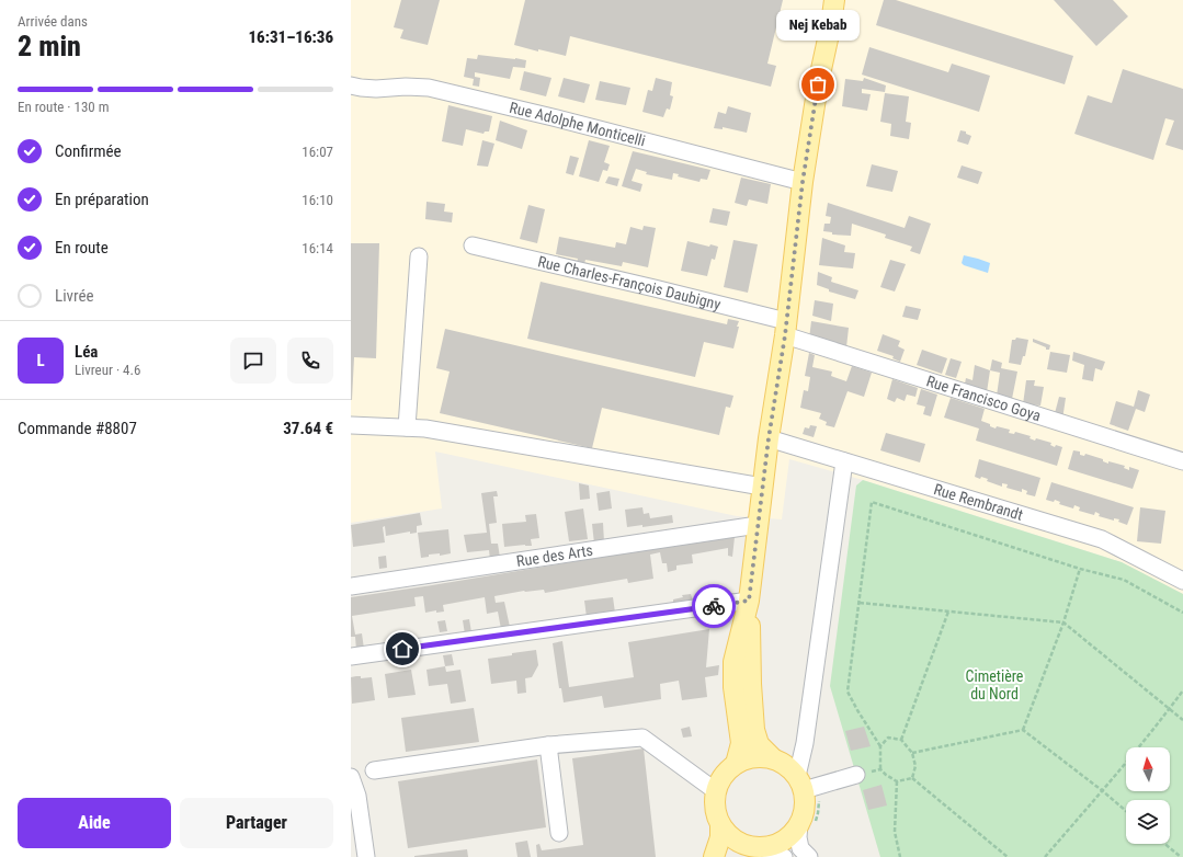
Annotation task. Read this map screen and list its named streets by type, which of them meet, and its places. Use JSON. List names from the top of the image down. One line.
{"streets":{"street":["Rue Adolphe Monticelli","Rue Charles-François Daubigny","Rue Francisco Goya","Rue Rembrandt","Rue des Arts"]},"crossings":[["Rue Charles-François Daubigny","Rue Francisco Goya"]],"parks":["Cimetière du Nord"],"places":["Nej Kebab"],"north":"top","page":{"heading":["2 min","Arrivée dans","16:31–16:36"],"panel":["Léa","Livreur · 4.6","Commande #8807","37.64 €"],"bubble":"Nej Kebab","bar":"En route · 130 m","list":[["Confirmée","16:07"],["En préparation","16:10"],["En route","16:14"],"Livrée"],"round":"L","buttons":["Aide","Partager"]}}
